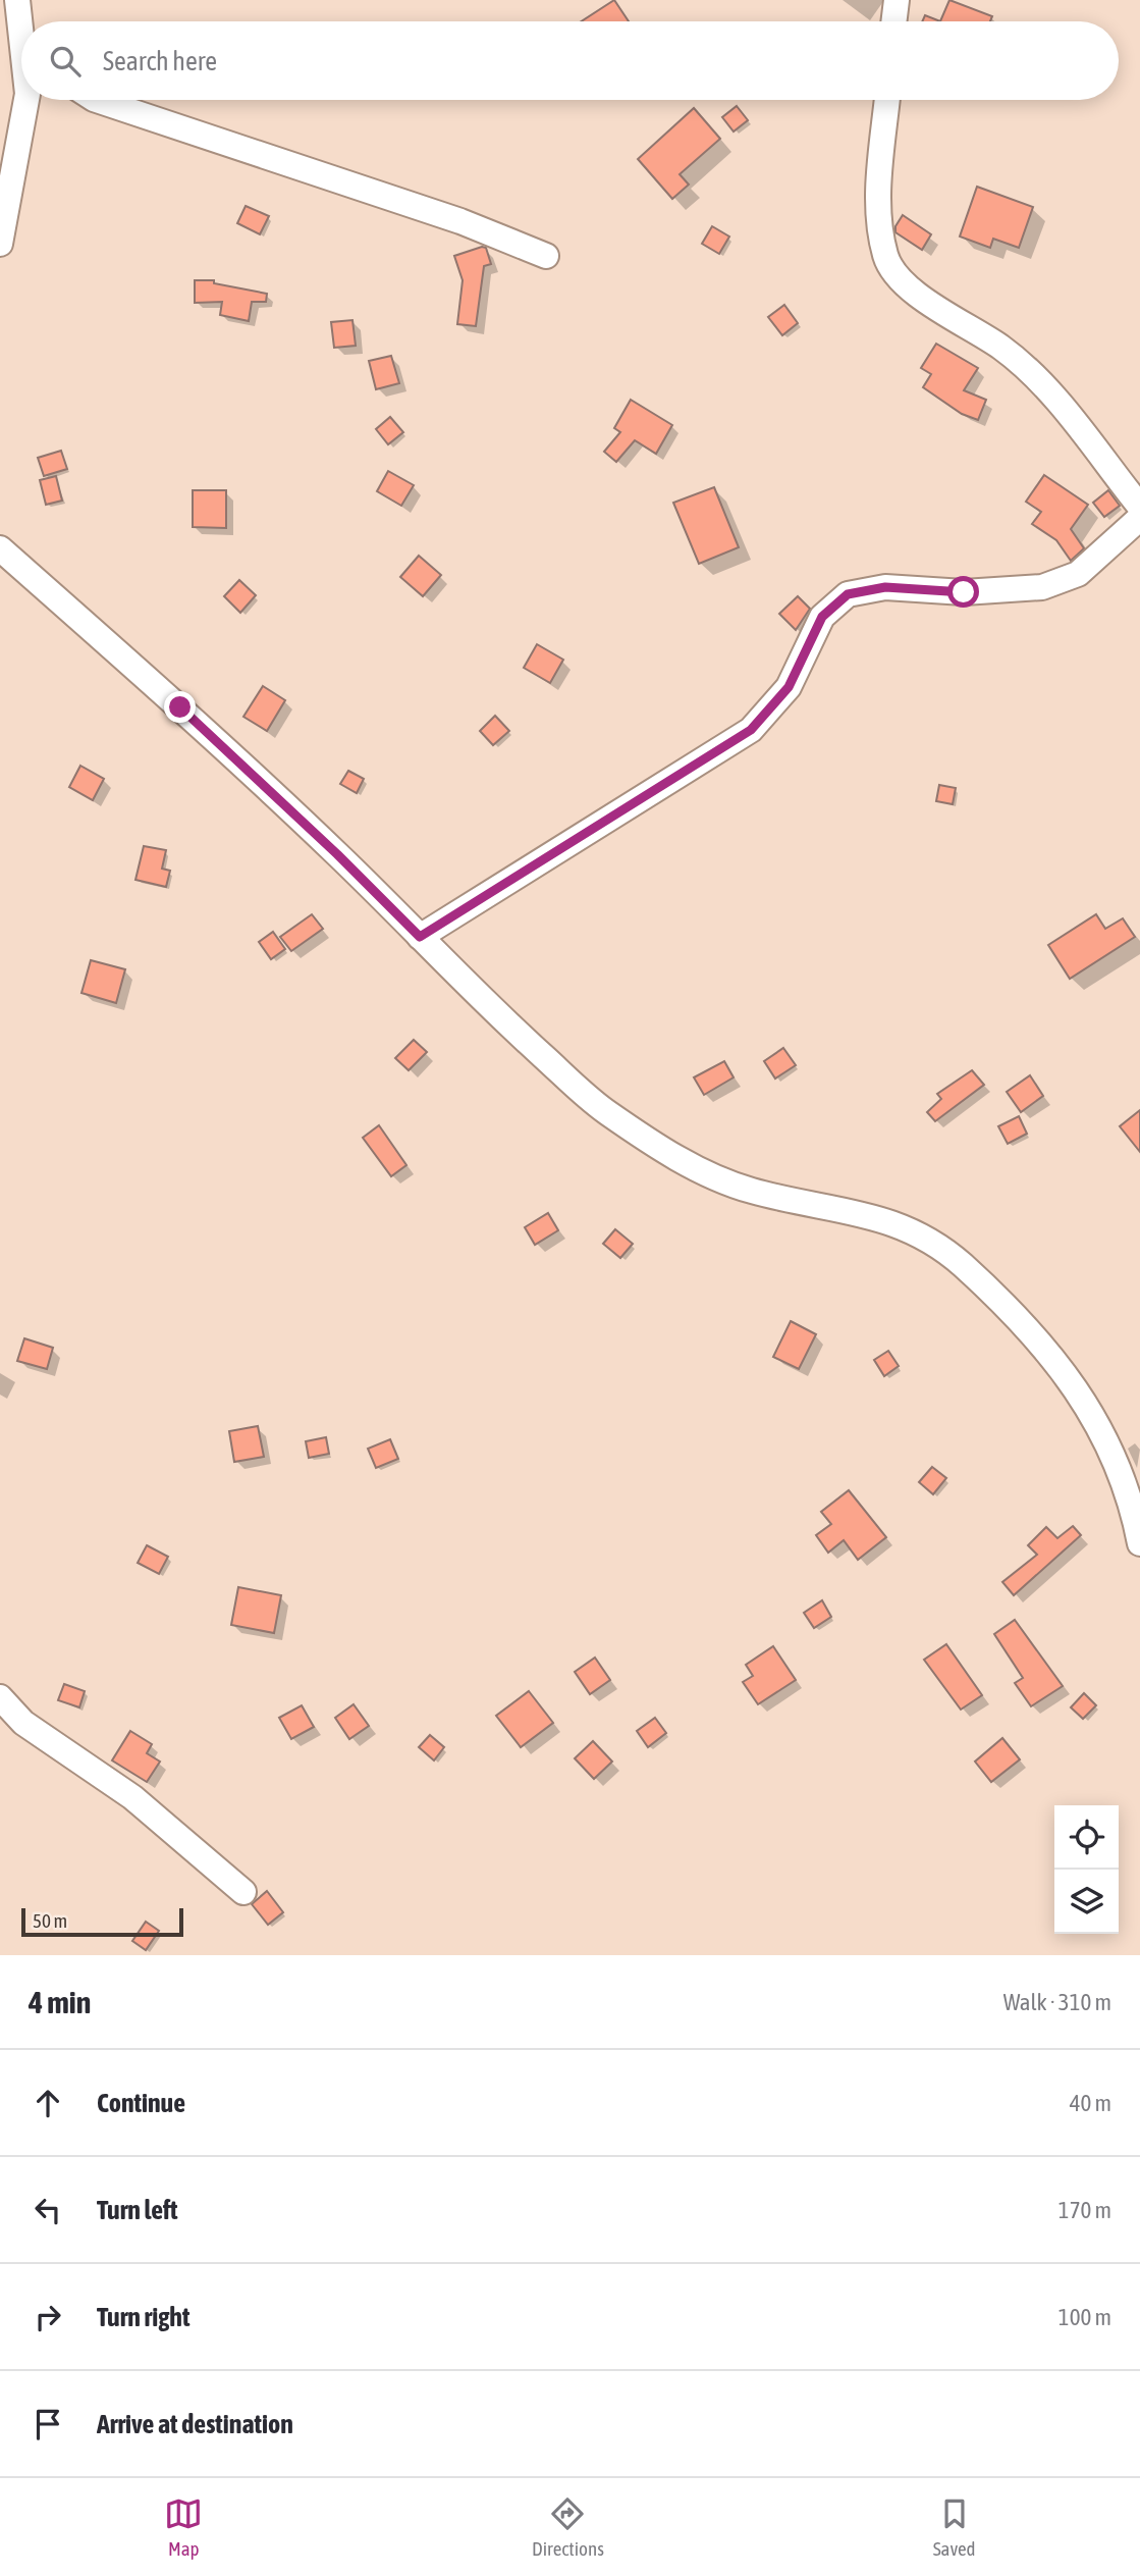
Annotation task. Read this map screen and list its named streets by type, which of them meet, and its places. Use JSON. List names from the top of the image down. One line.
{"scale_bar":"50 m","page":{"search":"Search here","scale":"50 m","heading":["4 min","Walk · 310 m"],"list":[["Continue","40 m"],["Turn left","170 m"],["Turn right","100 m"],"Arrive at destination"],"nav":["Map","Directions","Saved"]}}
